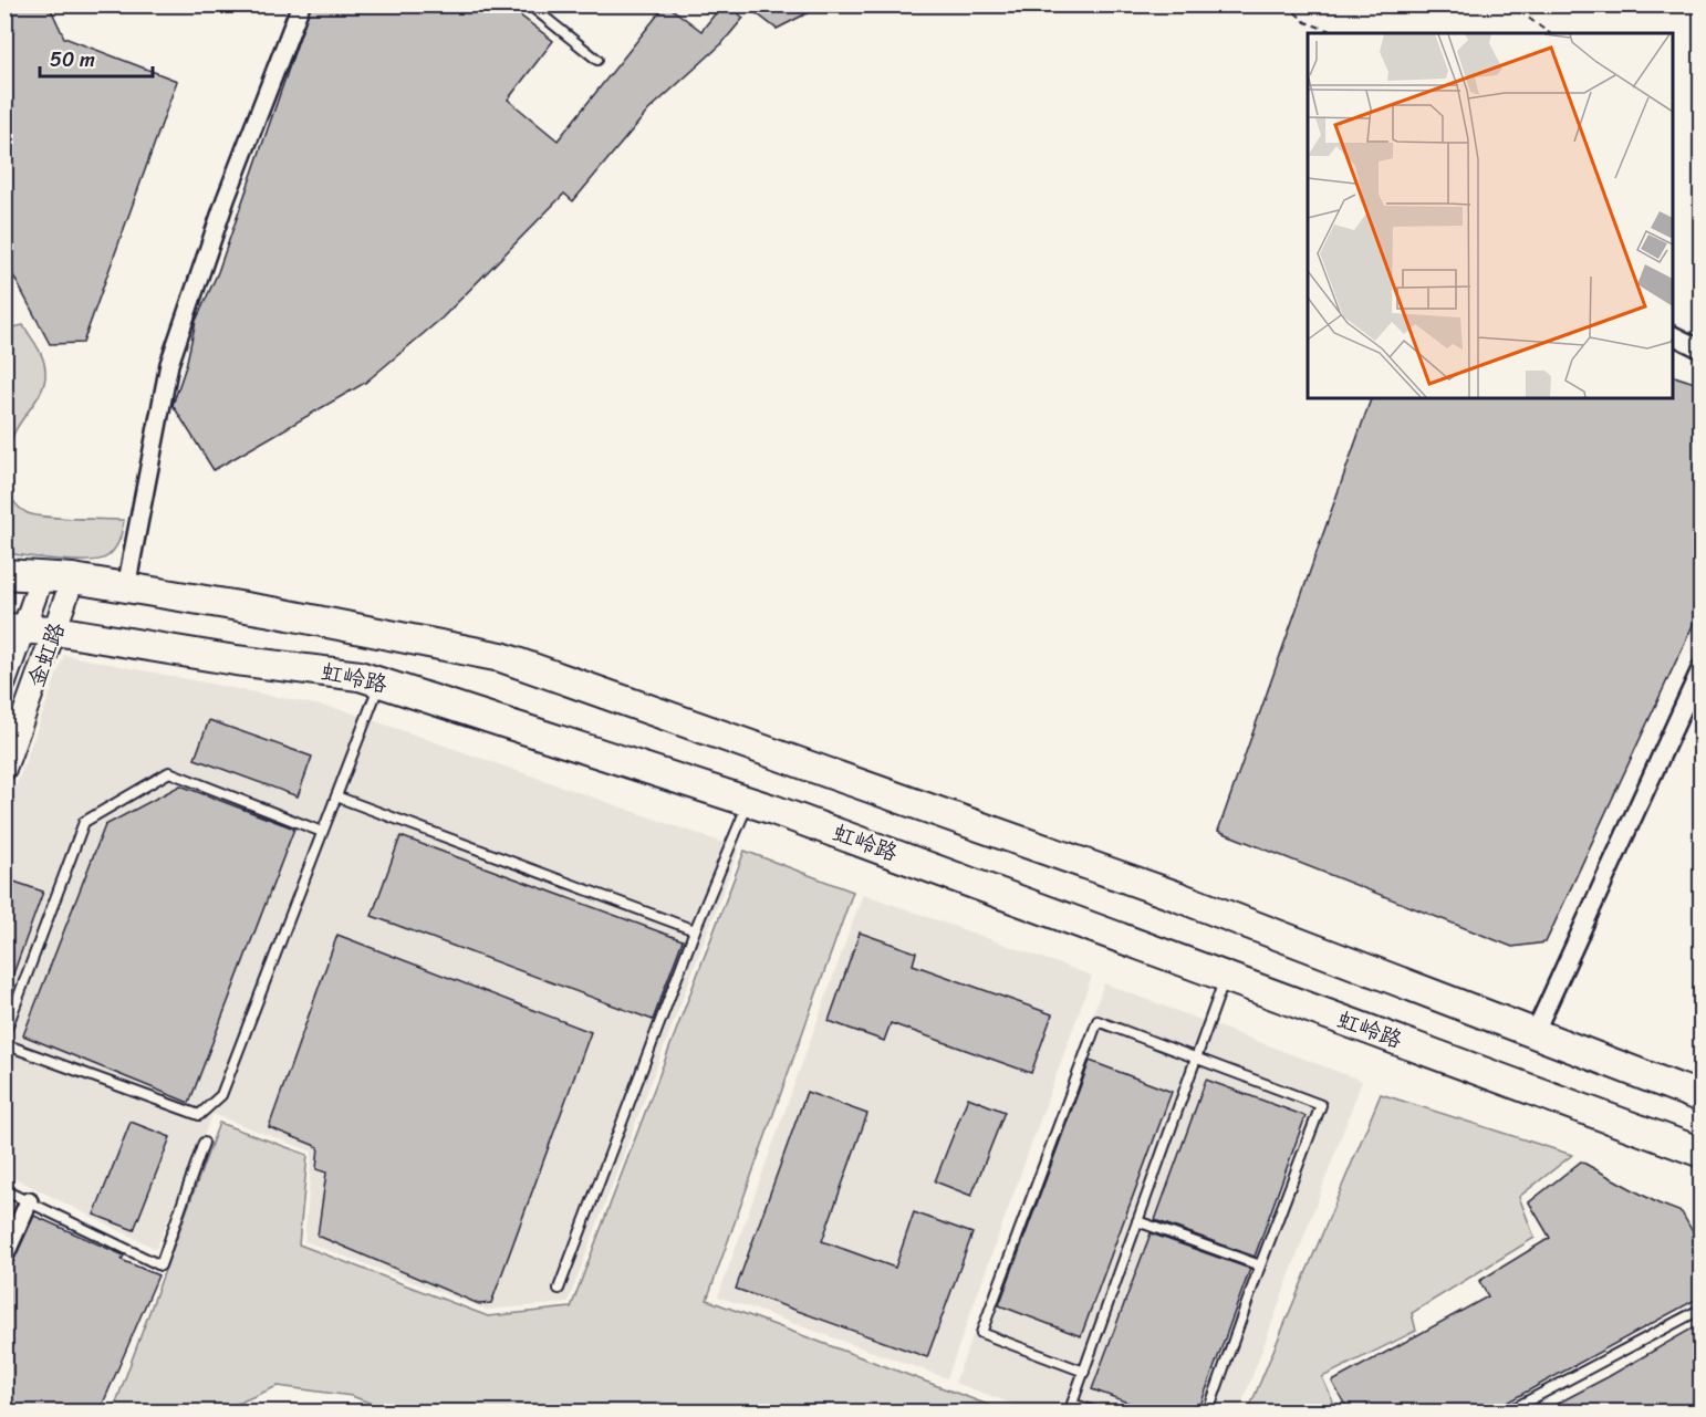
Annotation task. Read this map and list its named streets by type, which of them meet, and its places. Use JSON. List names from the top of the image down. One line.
{"streets":{"main road":["虹岭路"],"street":["金虹路"]},"crossings":[["金虹路","虹岭路"]],"scale_bar":"50 m"}
